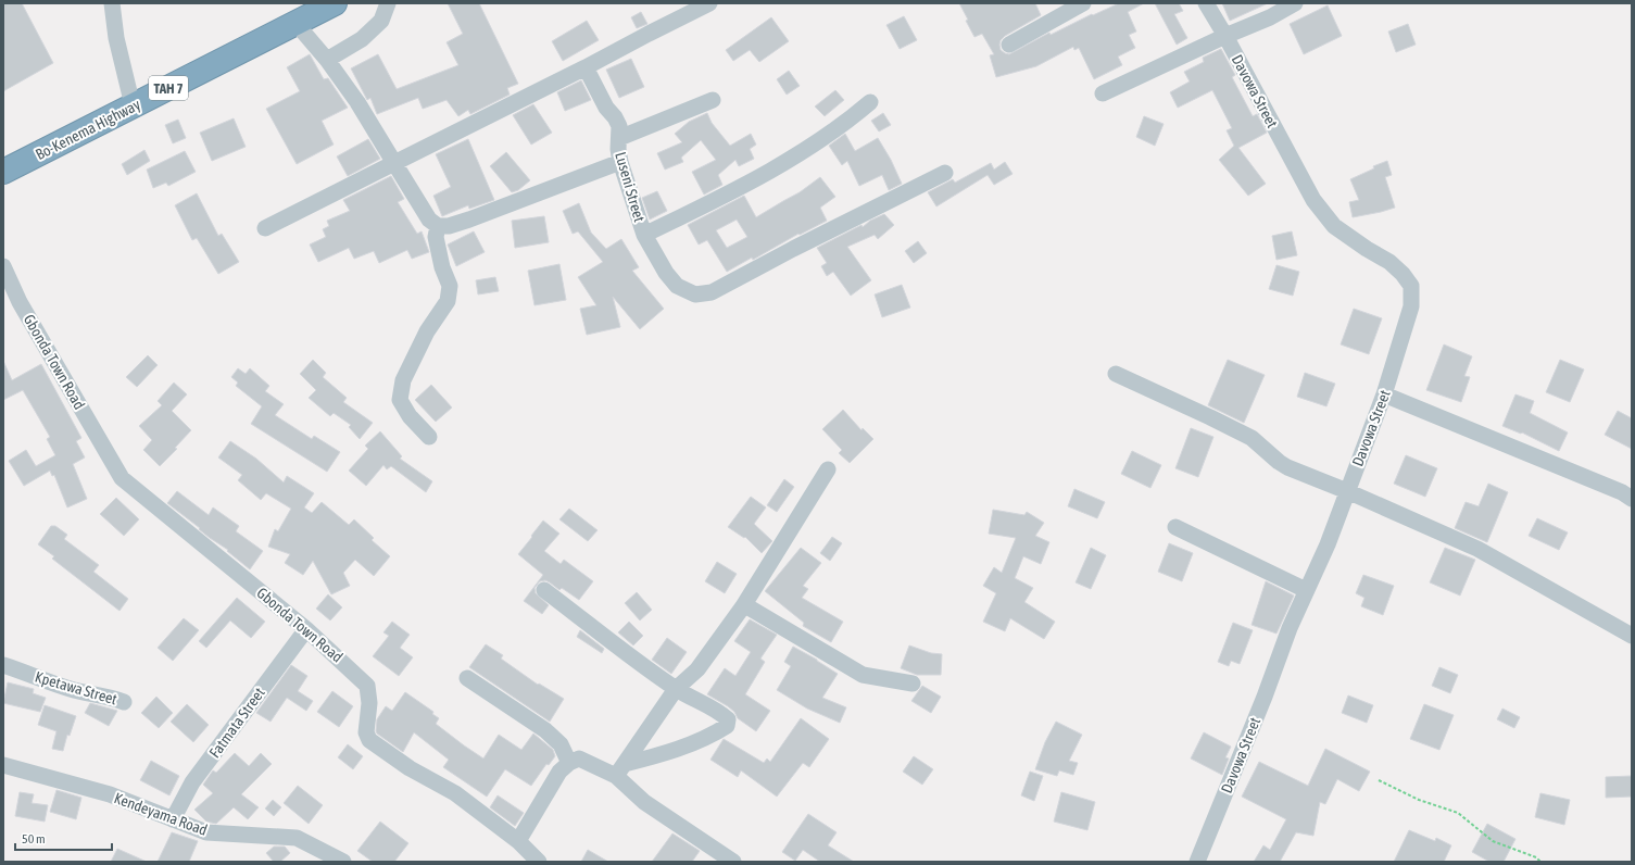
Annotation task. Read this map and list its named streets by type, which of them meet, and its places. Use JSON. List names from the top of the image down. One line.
{"streets":{"highway":["TAH 7","Bo-Kenema Highway"],"street":["Davowa Street","Luseni Street","Gbonda Town Road","Kpetawa Street","Fatmata Street","Kendeyama Road"]},"crossings":[["Gbonda Town Road","Fatmata Street"],["Fatmata Street","Kendeyama Road"]],"scale_bar":"50 m"}
